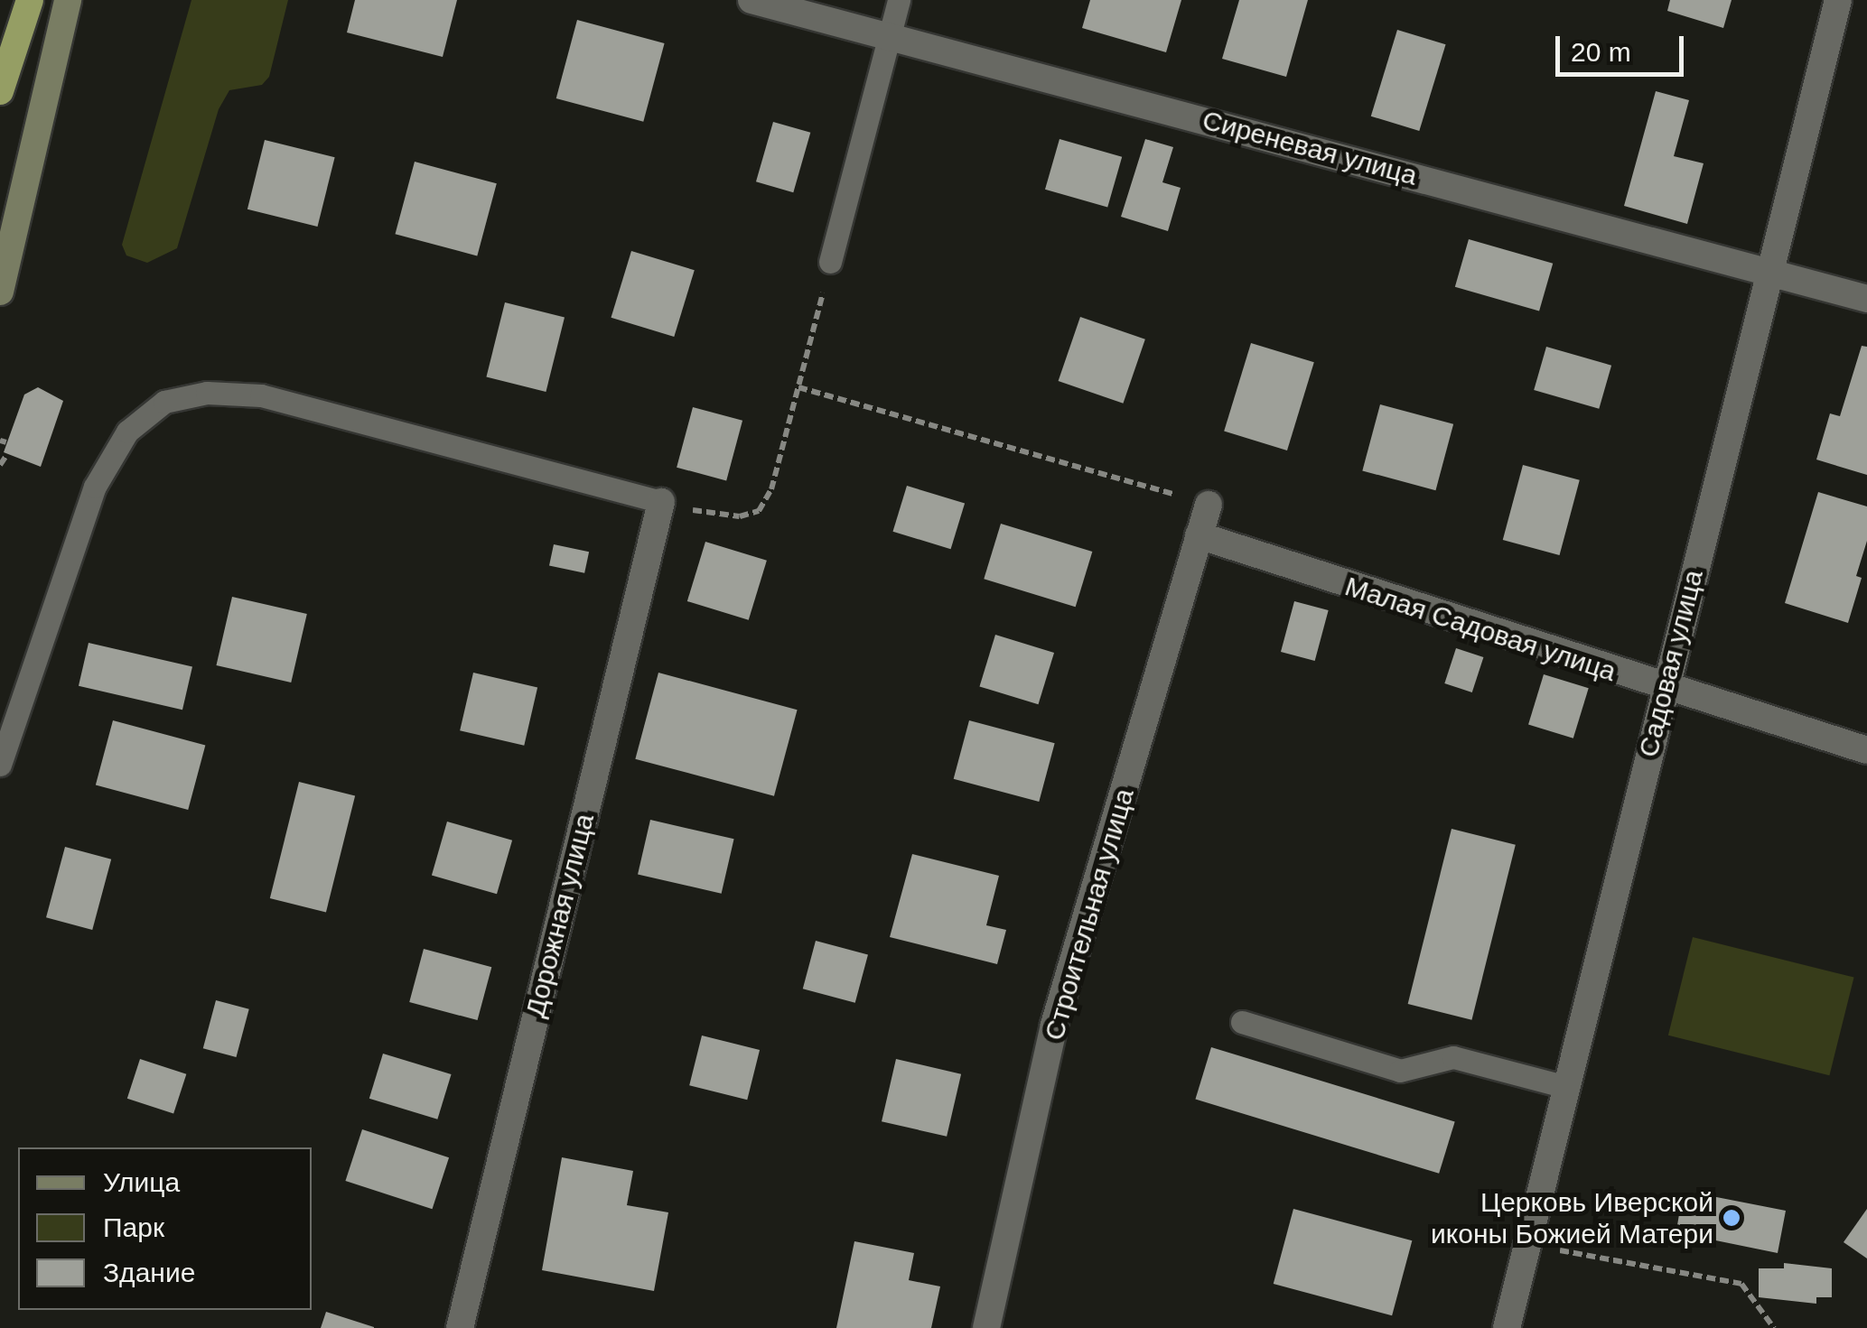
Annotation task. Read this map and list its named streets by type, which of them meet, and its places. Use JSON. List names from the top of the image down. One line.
{"streets":{"street":["Сиреневая улица","Малая Садовая улица","Садовая улица","Строительная улица","Дорожная улица"]},"crossings":[["Сиреневая улица","Садовая улица"],["Малая Садовая улица","Садовая улица"],["Малая Садовая улица","Строительная улица"]],"places":["Церковь Иверской иконы Божией Матери"],"legend":["Улица","Парк","Здание"],"scale_bar":"20 m"}
